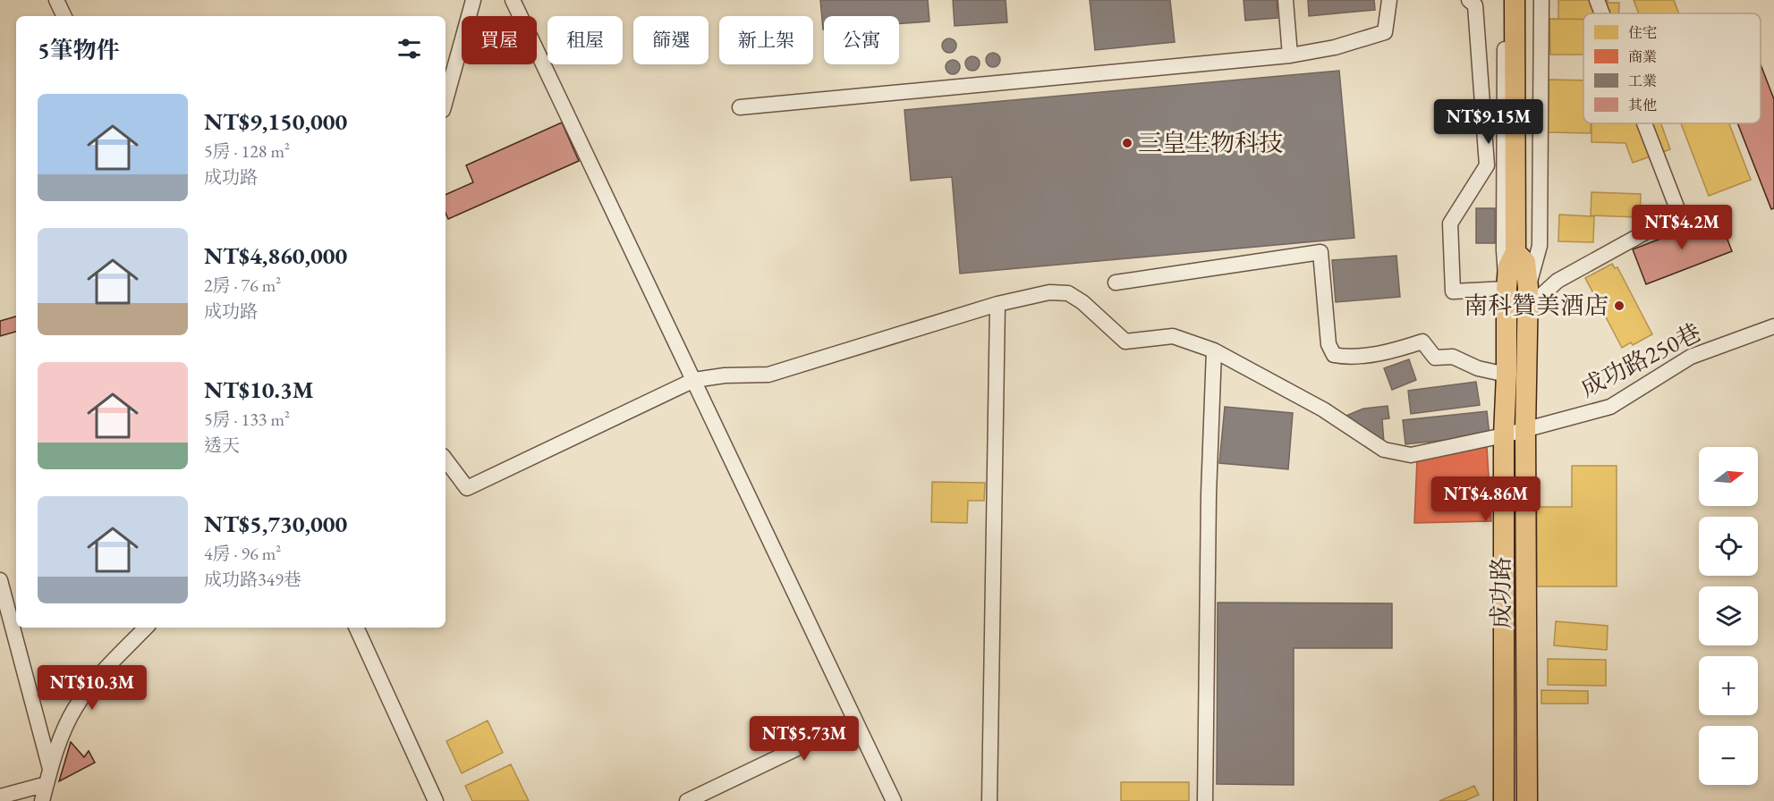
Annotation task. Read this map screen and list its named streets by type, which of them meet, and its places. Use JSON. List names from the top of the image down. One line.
{"streets":{"main road":["成功路"],"street":["成功路250巷"]},"crossings":[["成功路250巷","成功路"]],"places":["三皇生物科技","南科贊美酒店"],"legend":["住宅","商業","工業","其他"],"north":"right","page":{"chip":["買屋","租屋","篩選","新上架","公寓"],"heading":"5筆物件","list":[{"name":"NT$9,150,000","note":"5房 · 128 m² · 成功路"},{"name":"NT$4,860,000","note":"2房 · 76 m² · 成功路"},{"name":"NT$10.3M","note":"5房 · 133 m² · 透天"},{"name":"NT$5,730,000","note":"4房 · 96 m² · 成功路349巷"}],"price":["NT$9.15M","NT$4.2M","NT$4.86M","NT$10.3M","NT$5.73M"],"map_buttons":["+","−"]}}
